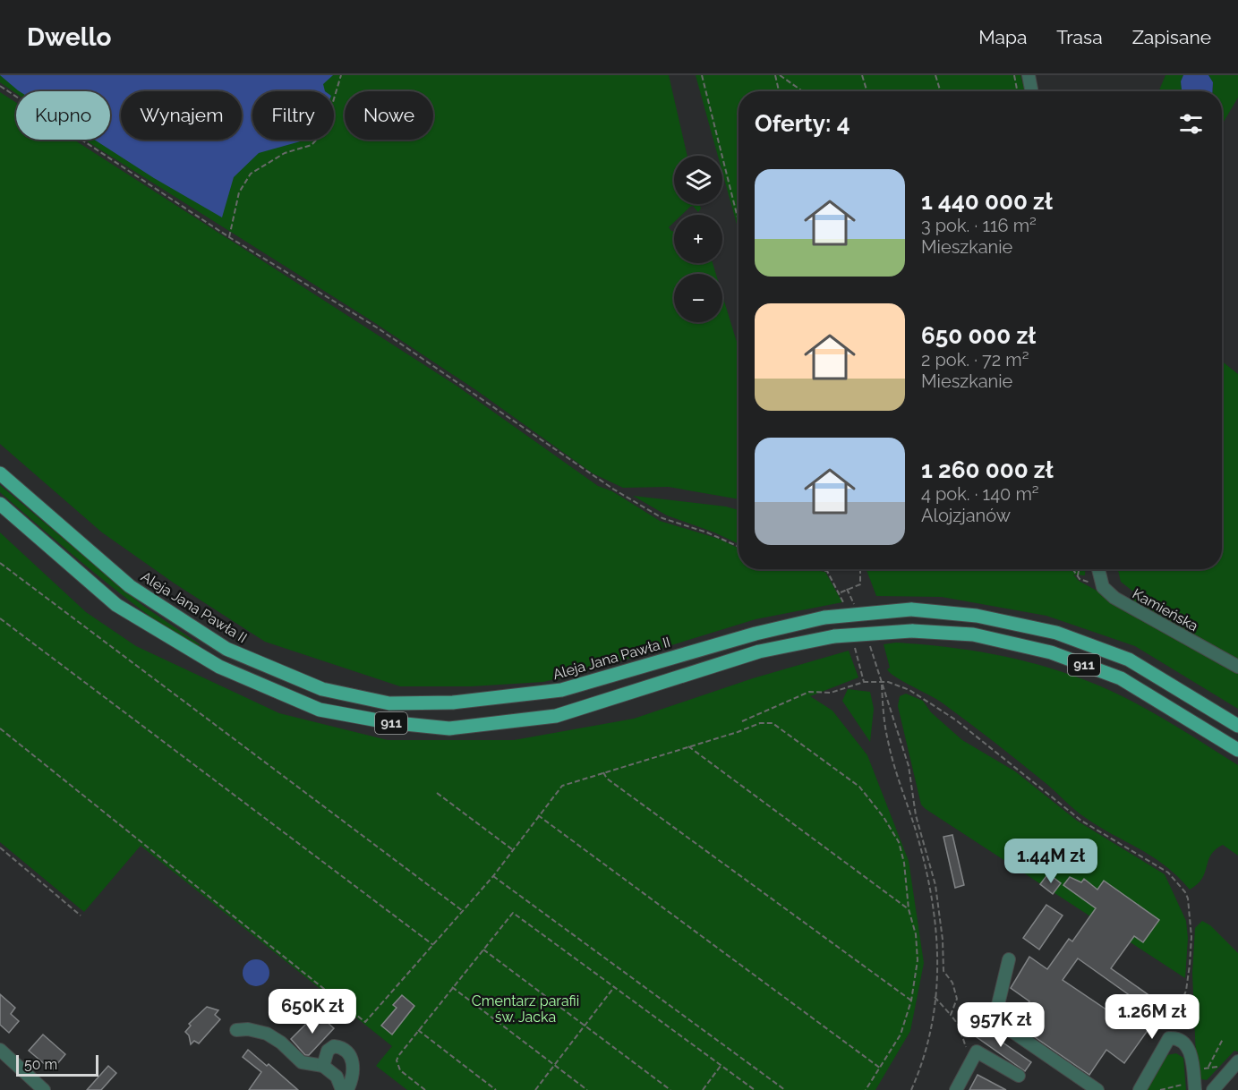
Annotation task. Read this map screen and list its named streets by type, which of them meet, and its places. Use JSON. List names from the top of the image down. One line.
{"streets":{"main road":["Aleja Jana Pawła II","911"],"street":["Kamieńska"]},"parks":["Cmentarz parafii św. Jacka"],"scale_bar":"50 m","page":{"header":"Dwello","nav":["Mapa","Trasa","Zapisane"],"chip":["Kupno","Wynajem","Filtry","Nowe"],"heading":"Oferty: 4","map_buttons":["+","−"],"list":[{"name":"1 440 000 zł","note":"3 pok. · 116 m² · Mieszkanie"},{"name":"650 000 zł","note":"2 pok. · 72 m² · Mieszkanie"},{"name":"1 260 000 zł","note":"4 pok. · 140 m² · Alojzjanów"}],"price":["1.44M zł","650K zł","1.26M zł","957K zł"],"scale":"50 m"}}
